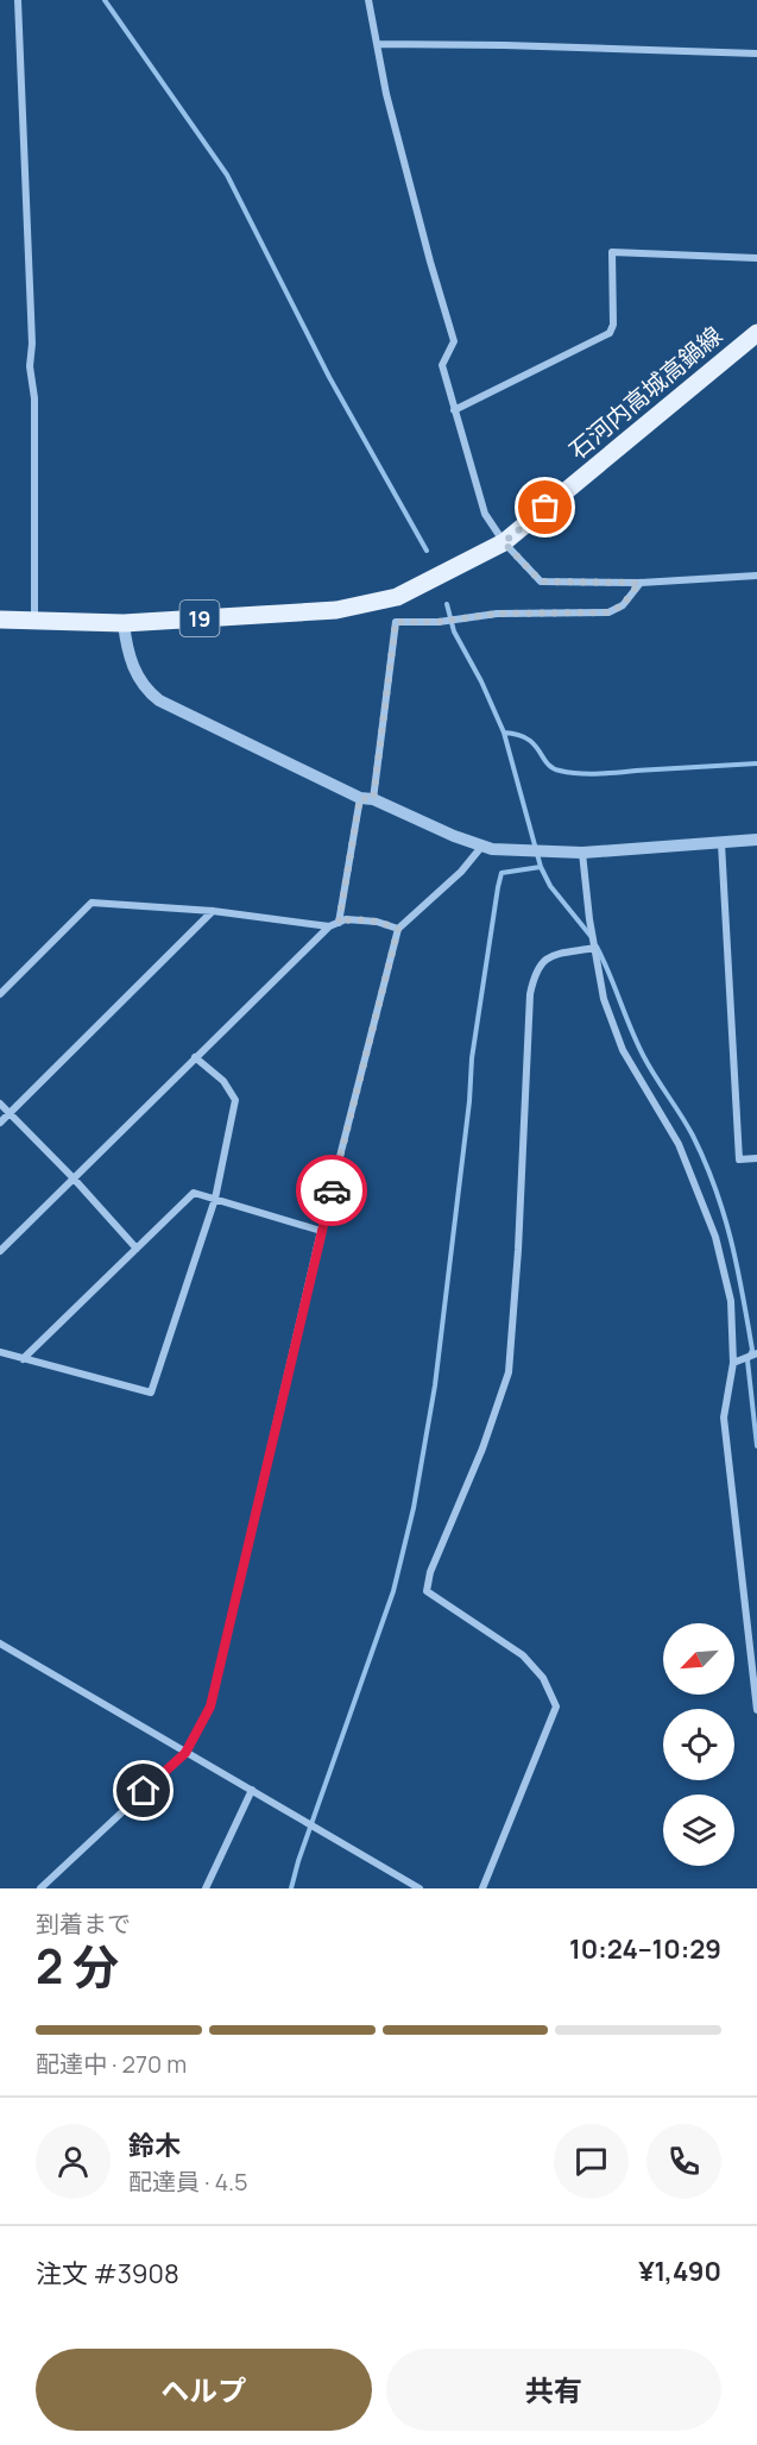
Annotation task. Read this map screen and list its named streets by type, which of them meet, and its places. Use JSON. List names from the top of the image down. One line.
{"streets":{"main road":["石河内高城高鍋線","19"]},"north":"bottom left","page":{"heading":["2 分","到着まで","10:24–10:29"],"panel":["鈴木","配達員 · 4.5","注文 #3908","¥1,490"],"bar":"配達中 · 270 m","buttons":["ヘルプ","共有"]}}
